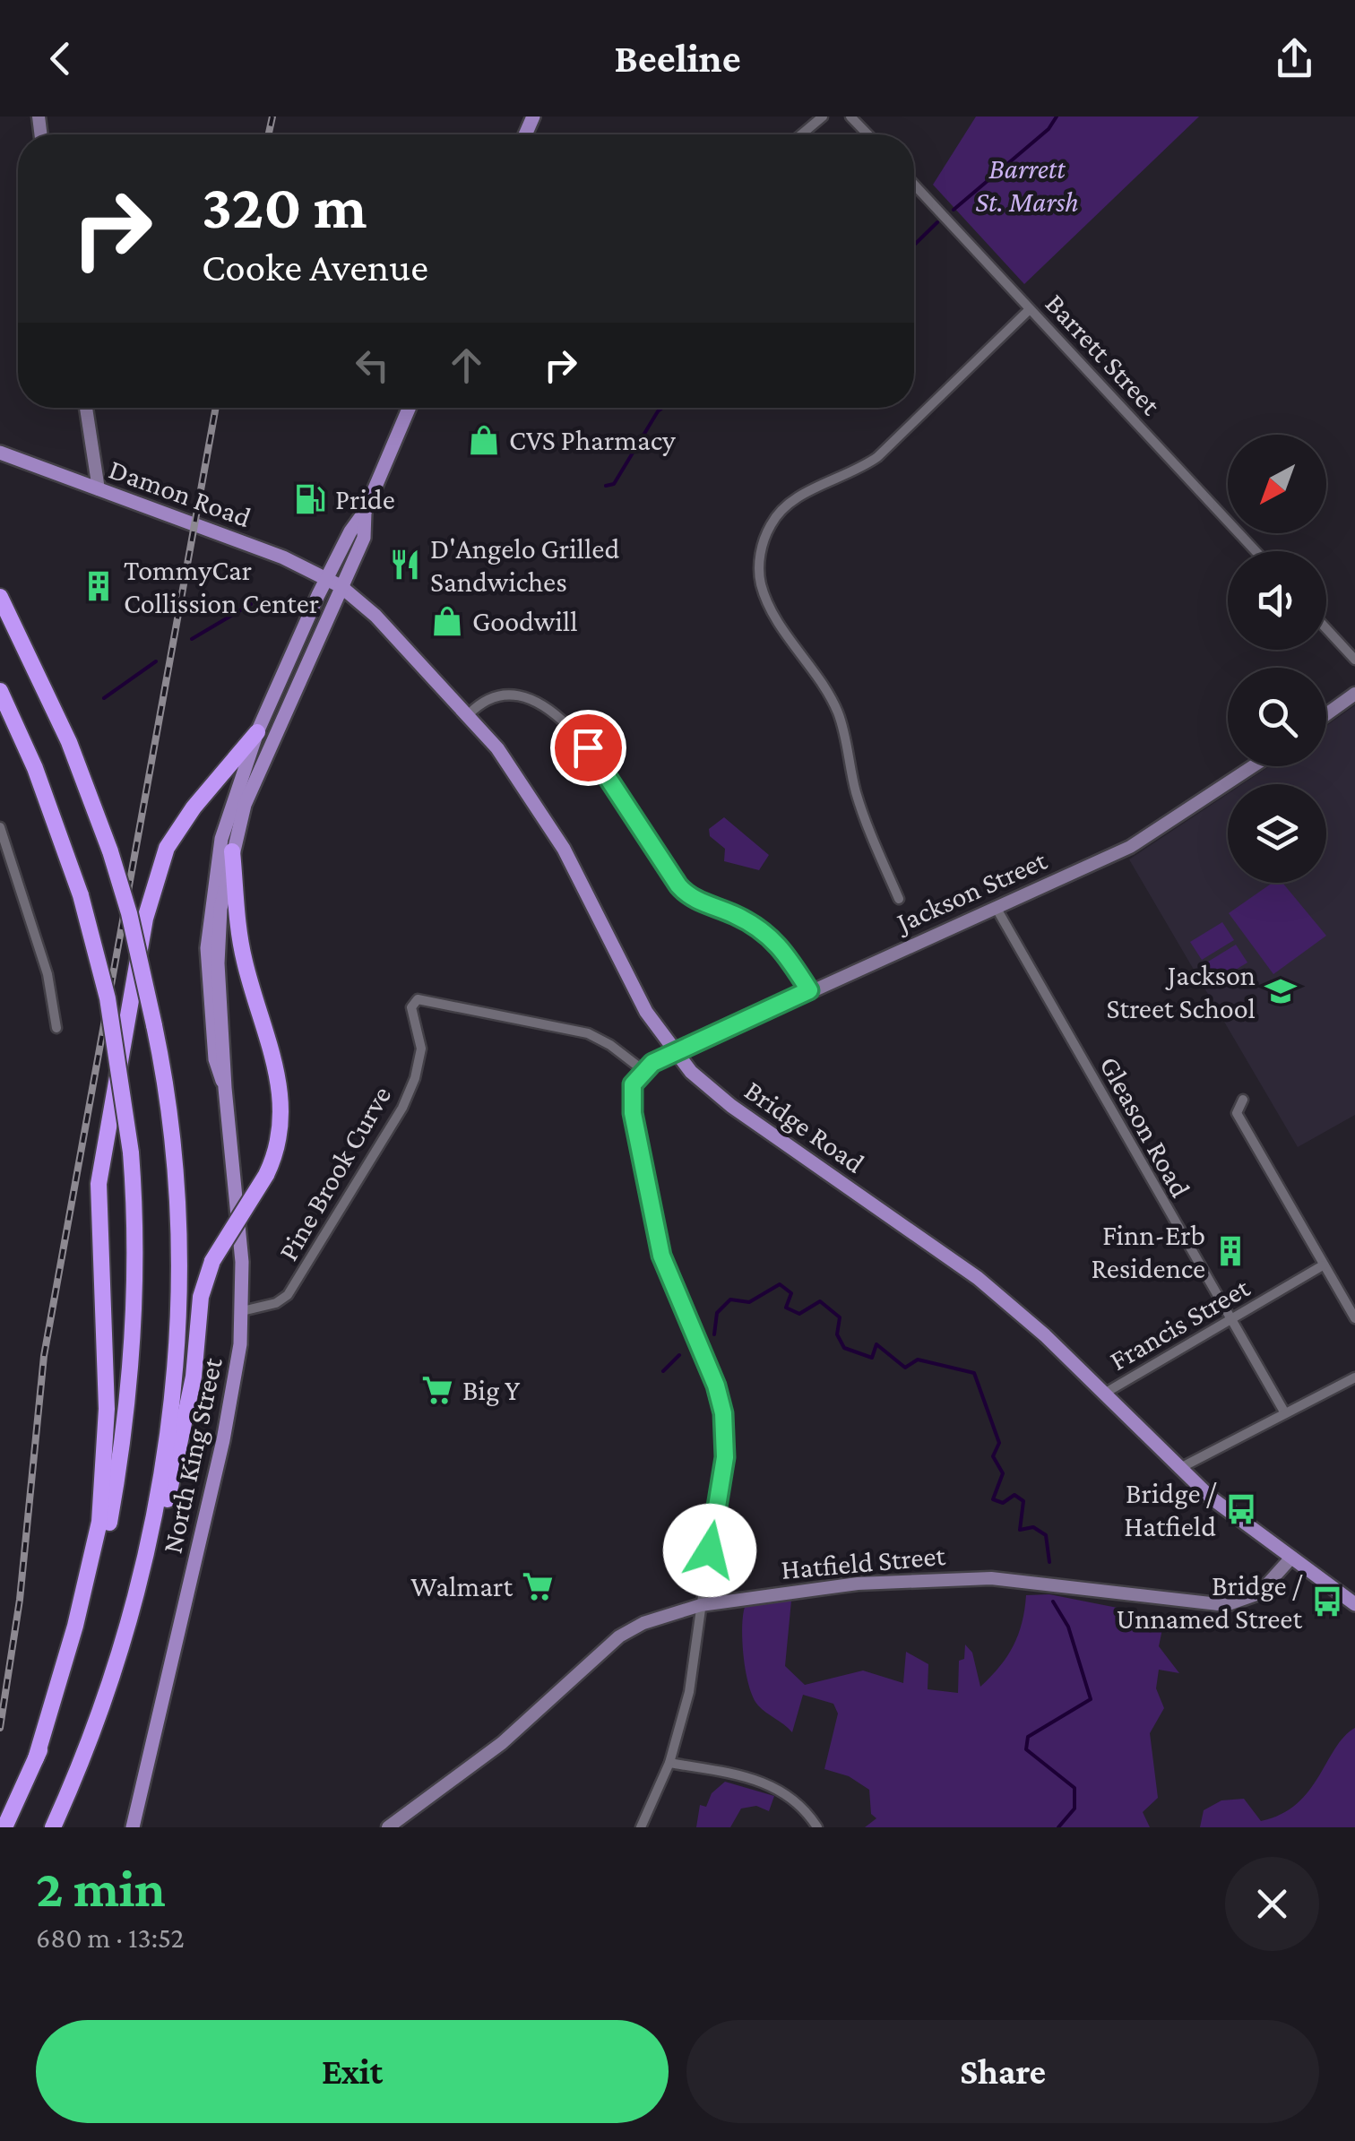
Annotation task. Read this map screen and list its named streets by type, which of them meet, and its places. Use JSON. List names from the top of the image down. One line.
{"streets":{"main road":["Damon Road","Bridge Road","North King Street"],"street":["Barrett Street","Jackson Street","Gleason Road","Pine Brook Curve","Francis Street","Hatfield Street"]},"crossings":[["Damon Road","Bridge Road"],["Damon Road","North King Street"],["Jackson Street","Bridge Road"],["Jackson Street","Gleason Road"],["Bridge Road","Francis Street"],["Bridge Road","North King Street"],["Bridge Road","Hatfield Street"],["Gleason Road","Francis Street"],["Pine Brook Curve","North King Street"]],"parks":["Barrett St. Marsh"],"places":{"shop":["CVS Pharmacy","Goodwill"],"fuel station":["Pride"],"restaurant":["D'Angelo Grilled Sandwiches"],"building":["TommyCar Collission Center","Finn-Erb Residence"],"school or university":["Jackson Street School"],"supermarket":["Big Y","Walmart"],"bus stop":["Bridge / Hatfield","Bridge / Unnamed Street"]},"north":"bottom left","page":{"header":"Beeline","turn":["320 m","Cooke Avenue"],"heading":["2 min","680 m · 13:52"],"buttons":["Exit","Share"]}}
